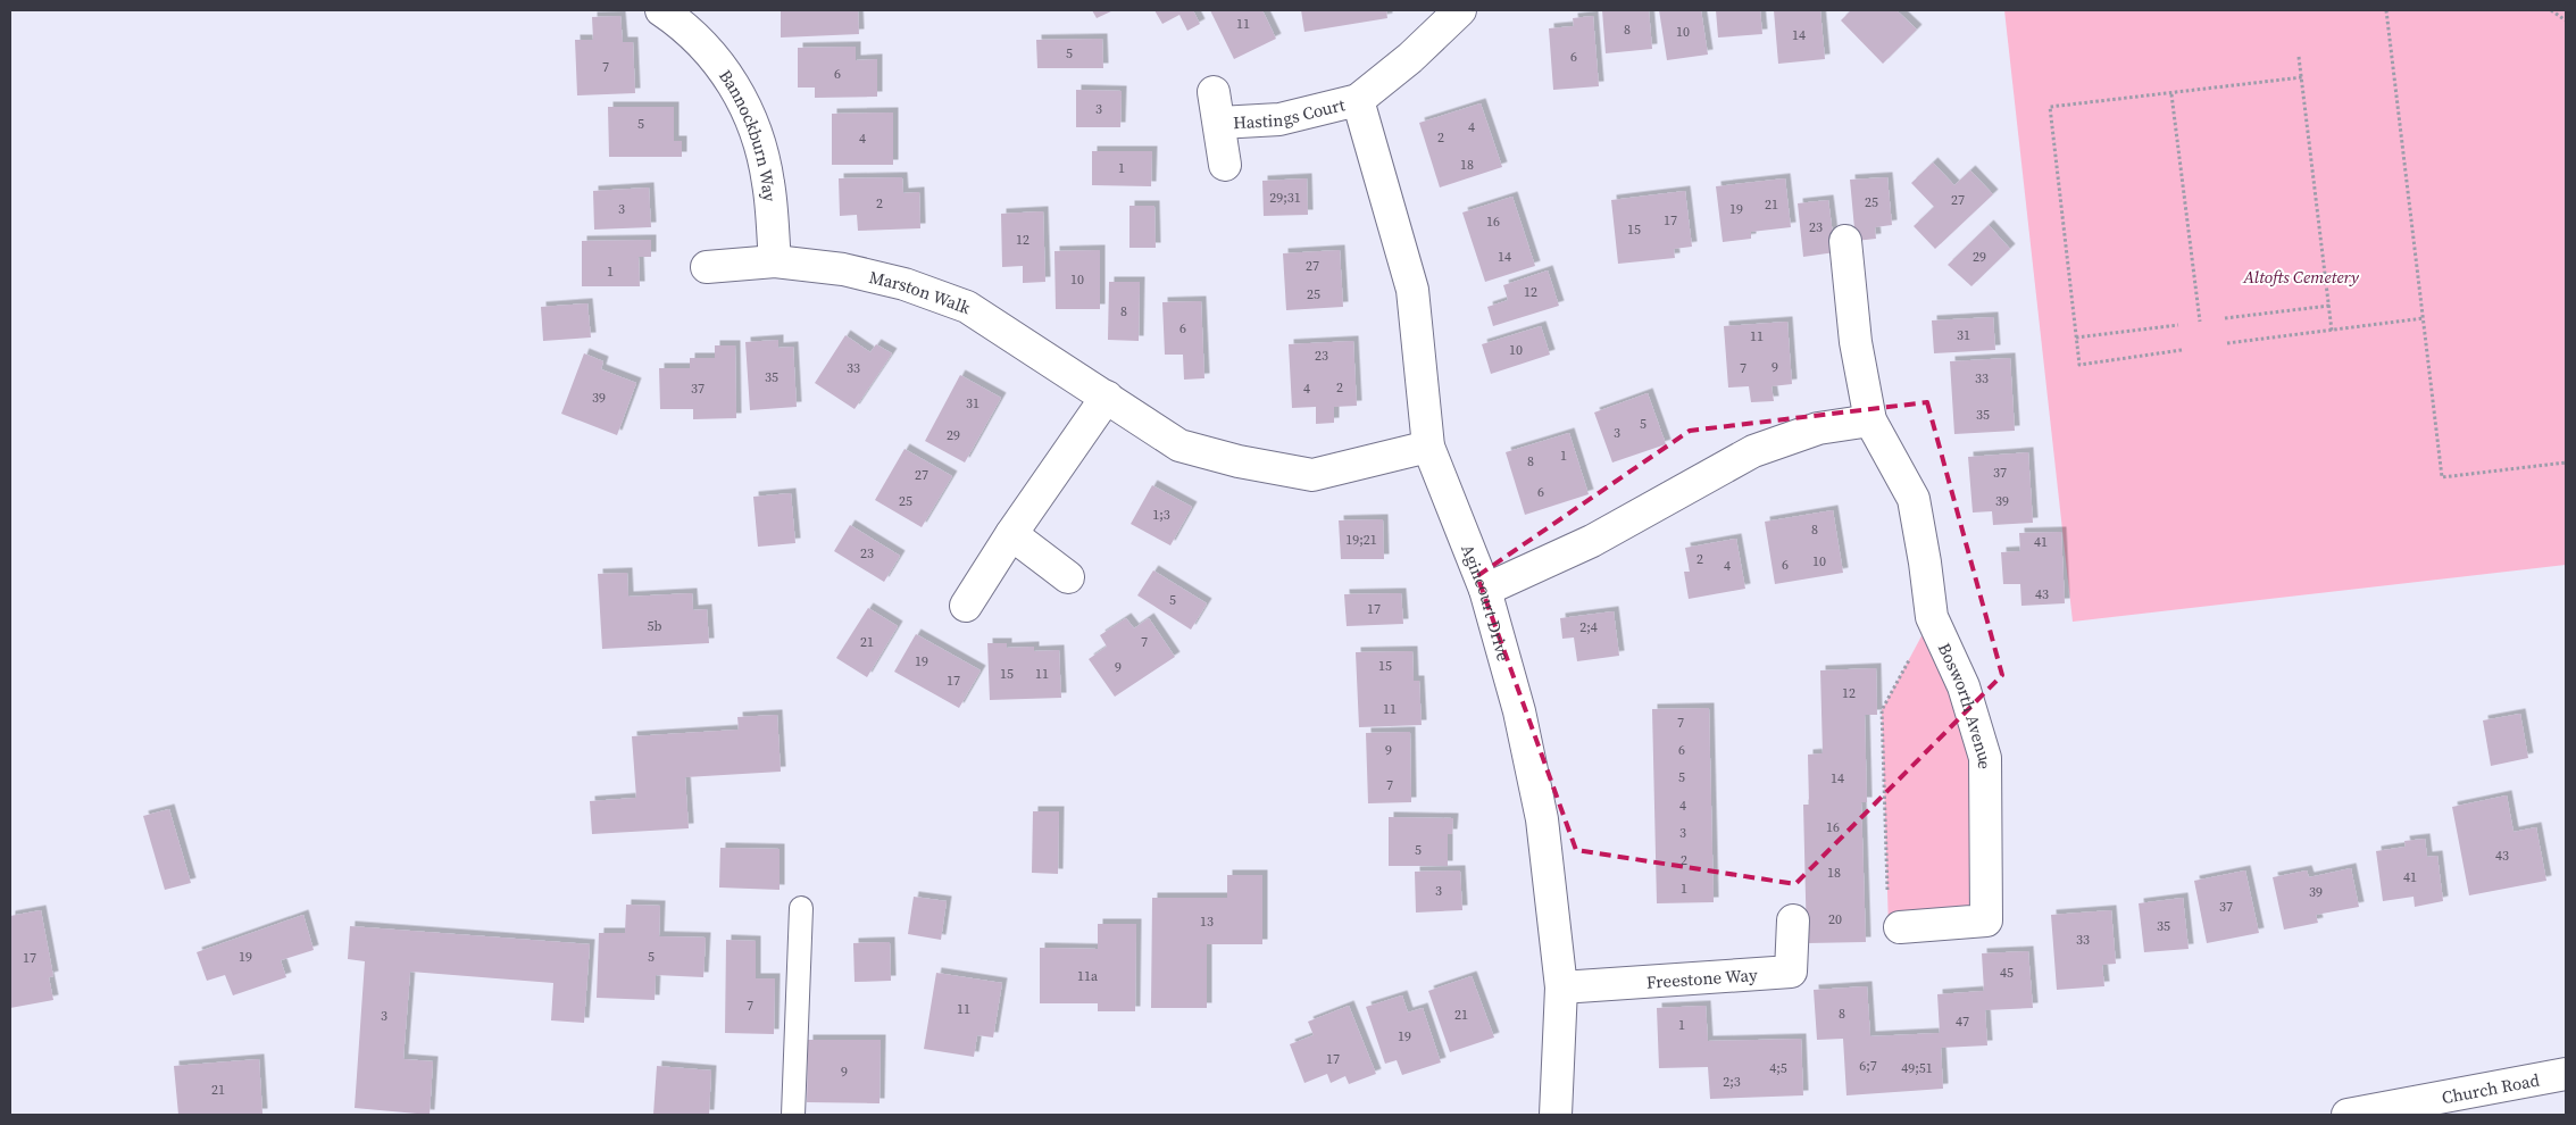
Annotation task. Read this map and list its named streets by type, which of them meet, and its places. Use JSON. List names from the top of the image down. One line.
{"streets":{"street":["Hastings Court","Bannockburn Way","Marston Walk","Agincourt Drive","Bosworth Avenue","Freestone Way","Church Road"]},"crossings":[["Hastings Court","Agincourt Drive"],["Bannockburn Way","Marston Walk"],["Marston Walk","Agincourt Drive"],["Agincourt Drive","Freestone Way"]],"parks":["Altofts Cemetery"],"house_numbers":["11","8","10","14","5","6","7","6","3","5","4","2","4","18","1","29;31","27","25","2","21","3","19","17","16","23","15","12","14","29","27","1","10","12","25","8","6","31","11","10","23","9","33","7","35","33","2","37","4","39","31","35","5","3","29","1","8","37","27","6","25","39","1;3","8","19;21","41","23","2","10","6","4","43","5","17","5b","2;4","21","7","19","15","9","15","11","17","12","11","7","9","6","5","14","7","4","16","3","5","43","2","18","41","1","3","39","37","20","13","35","33","19","5","17","45","11a","7","11","8","21","3","47","1","19","17","6;7","4;5","49;51","9","2;3","21"]}
